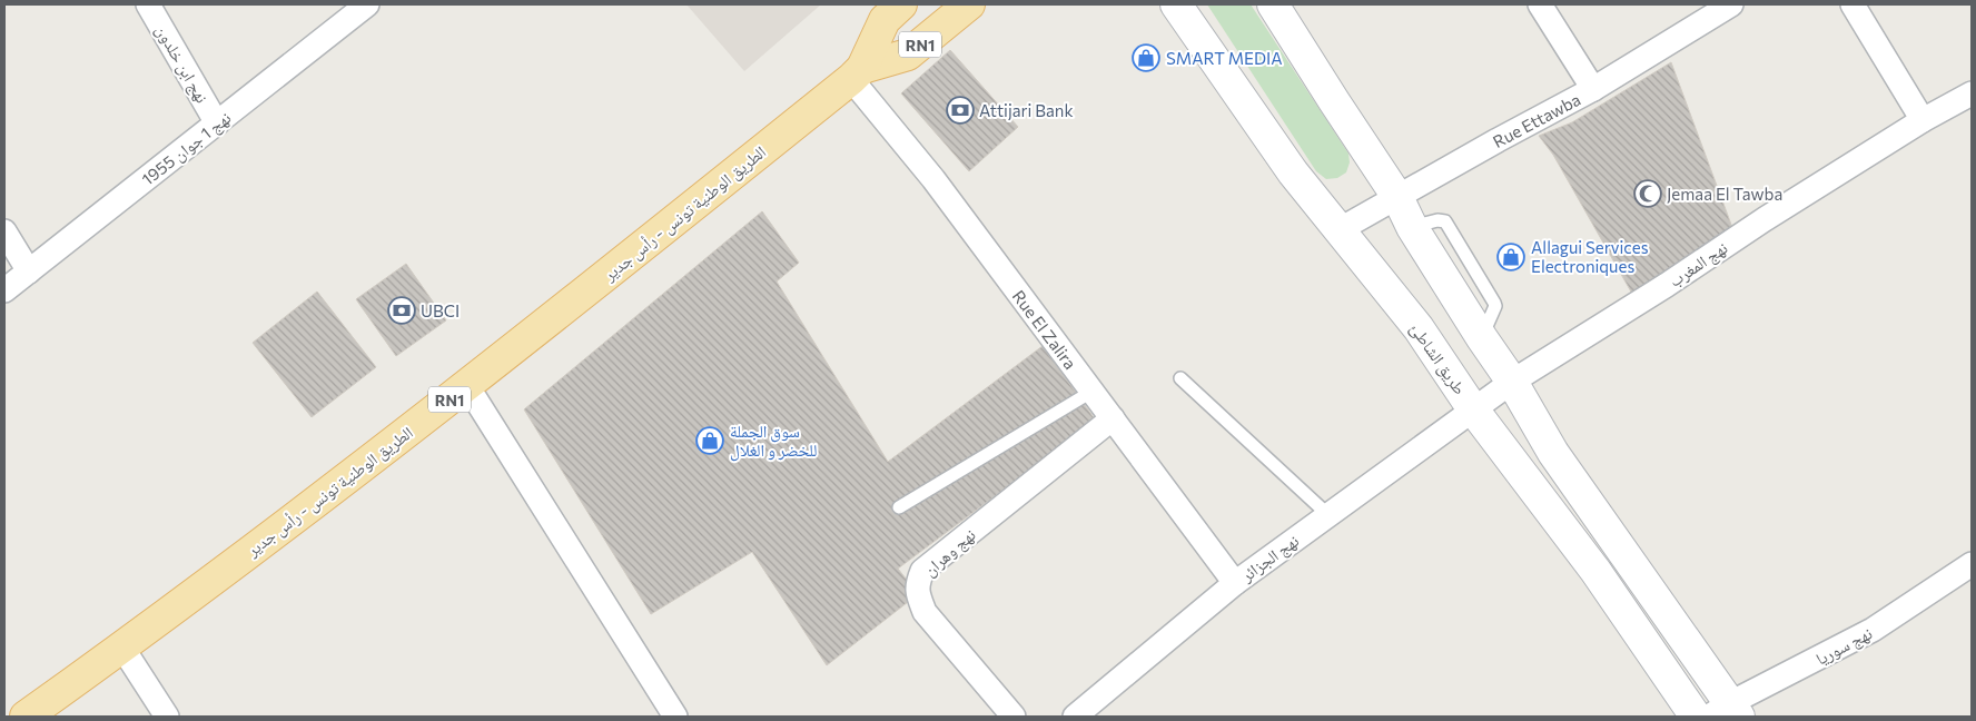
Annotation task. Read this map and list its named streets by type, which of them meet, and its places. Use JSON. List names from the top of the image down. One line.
{"streets":{"main road":["RN1","الطريق الوطنية تونس - رأس جدير"],"street":["نهج ابن خلدون","Rue Ettawba","نهج 1 جوان 1955","نهج المغرب","Rue El Zalira","طريق الشاطئ","نهج وهران","نهج الجزائر","نهج سوريا"]},"crossings":[["نهج ابن خلدون","نهج 1 جوان 1955"],["Rue Ettawba","طريق الشاطئ"],["الطريق الوطنية تونس - رأس جدير","Rue El Zalira"],["نهج المغرب","طريق الشاطئ"],["نهج المغرب","نهج الجزائر"],["Rue El Zalira","نهج وهران"],["Rue El Zalira","نهج الجزائر"],["طريق الشاطئ","نهج الجزائر"]],"places":{"shop":["SMART MEDIA","Allagui Services Electroniques","سوق الجملة للخضر و الغلال"],"bank":["Attijari Bank","UBCI"],"mosque":["Jemaa El Tawba"]}}
